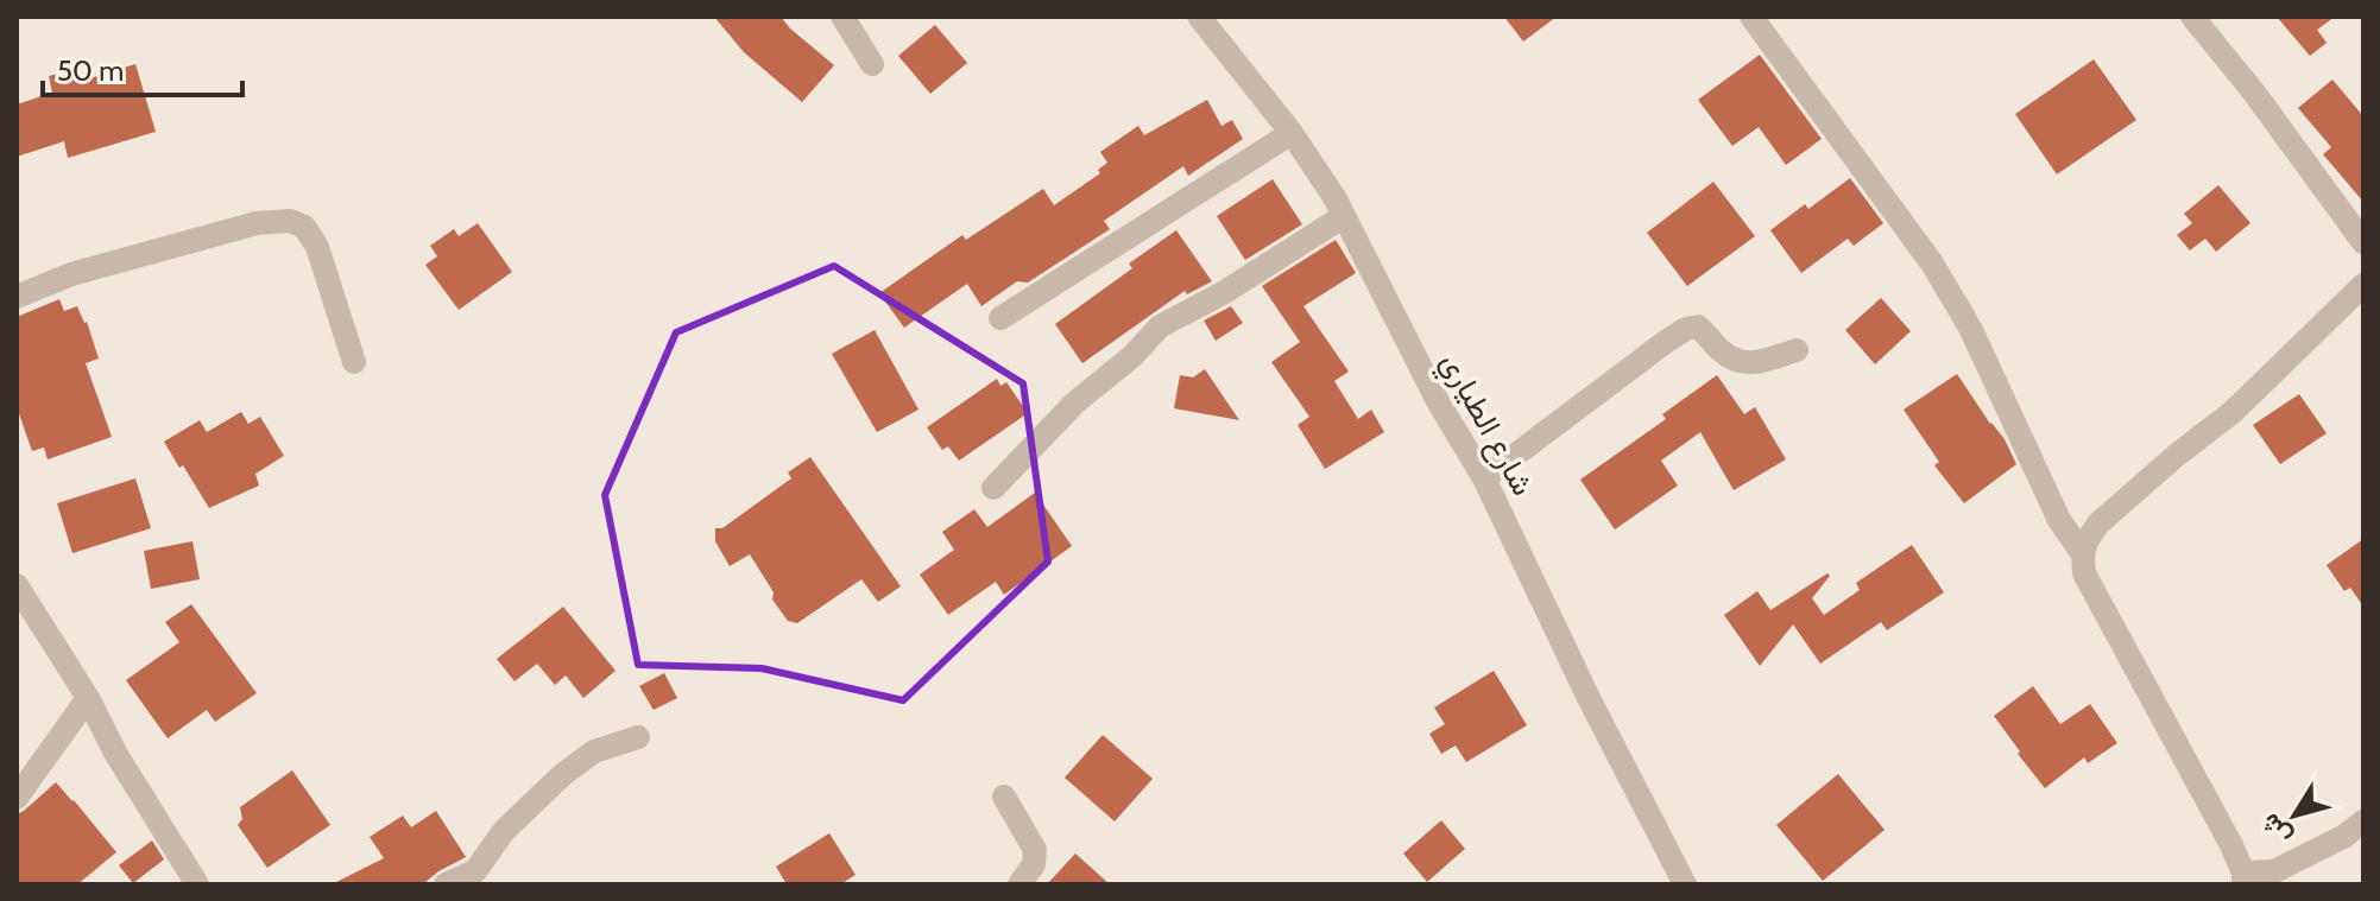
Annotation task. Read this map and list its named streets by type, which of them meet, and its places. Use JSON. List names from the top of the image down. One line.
{"streets":{"street":["شارع الطياري"]},"scale_bar":"50 m","north":"bottom left"}
